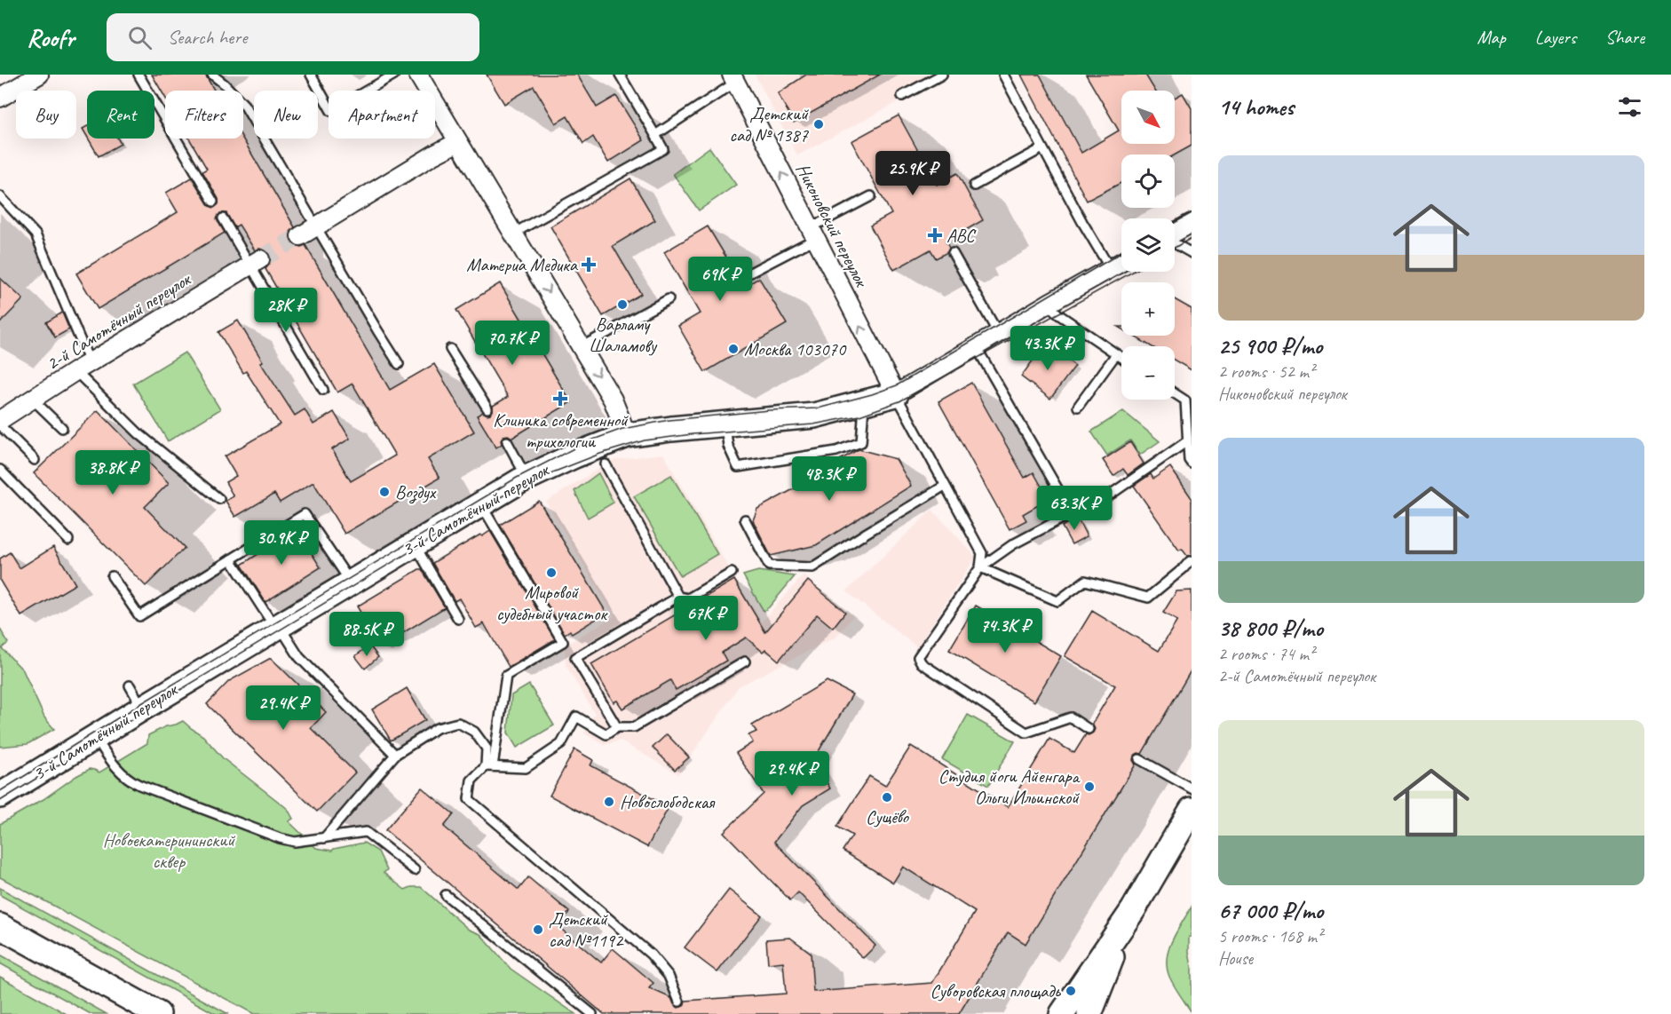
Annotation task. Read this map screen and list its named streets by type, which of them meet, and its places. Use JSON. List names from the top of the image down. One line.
{"streets":{"street":["Никоновский переулок","2-й Самотёчный переулок","3-й Самотёчный переулок"]},"crossings":[["Никоновский переулок","3-й Самотёчный переулок"]],"one_way":["Никоновский переулок"],"parks":["Новоекатерининский сквер"],"places":{"other":["Детский сад № 1387","Варламу Шаламову","Москва 103070","Воздух","Мировой судебный участок","Студия йоги Айенгара Ольги Ильинской","Сущёво","Новослободская","Детский сад №1192","Суворовская площадь"],"health":["ABC","Материа Медика","Клиника современной трихологии"]},"north":"bottom right","page":{"header":"Roofr","search":"Search here","nav":["Map","Layers","Share"],"heading":"14 homes","map_buttons":["+","−"],"chip":["Buy","Rent","Filters","New","Apartment"],"list":[{"name":"25 900 ₽/mo","note":"2 rooms · 52 m² · Никоновский переулок"},{"name":"38 800 ₽/mo","note":"2 rooms · 74 m² · 2-й Самотёчный переулок"},{"name":"67 000 ₽/mo","note":"5 rooms · 168 m² · House"}],"price":["25.9K ₽","69K ₽","28K ₽","70.7K ₽","43.3K ₽","38.8K ₽","48.3K ₽","63.3K ₽","30.9K ₽","67K ₽","74.3K ₽","88.5K ₽","29.4K ₽","29.4K ₽"]}}
